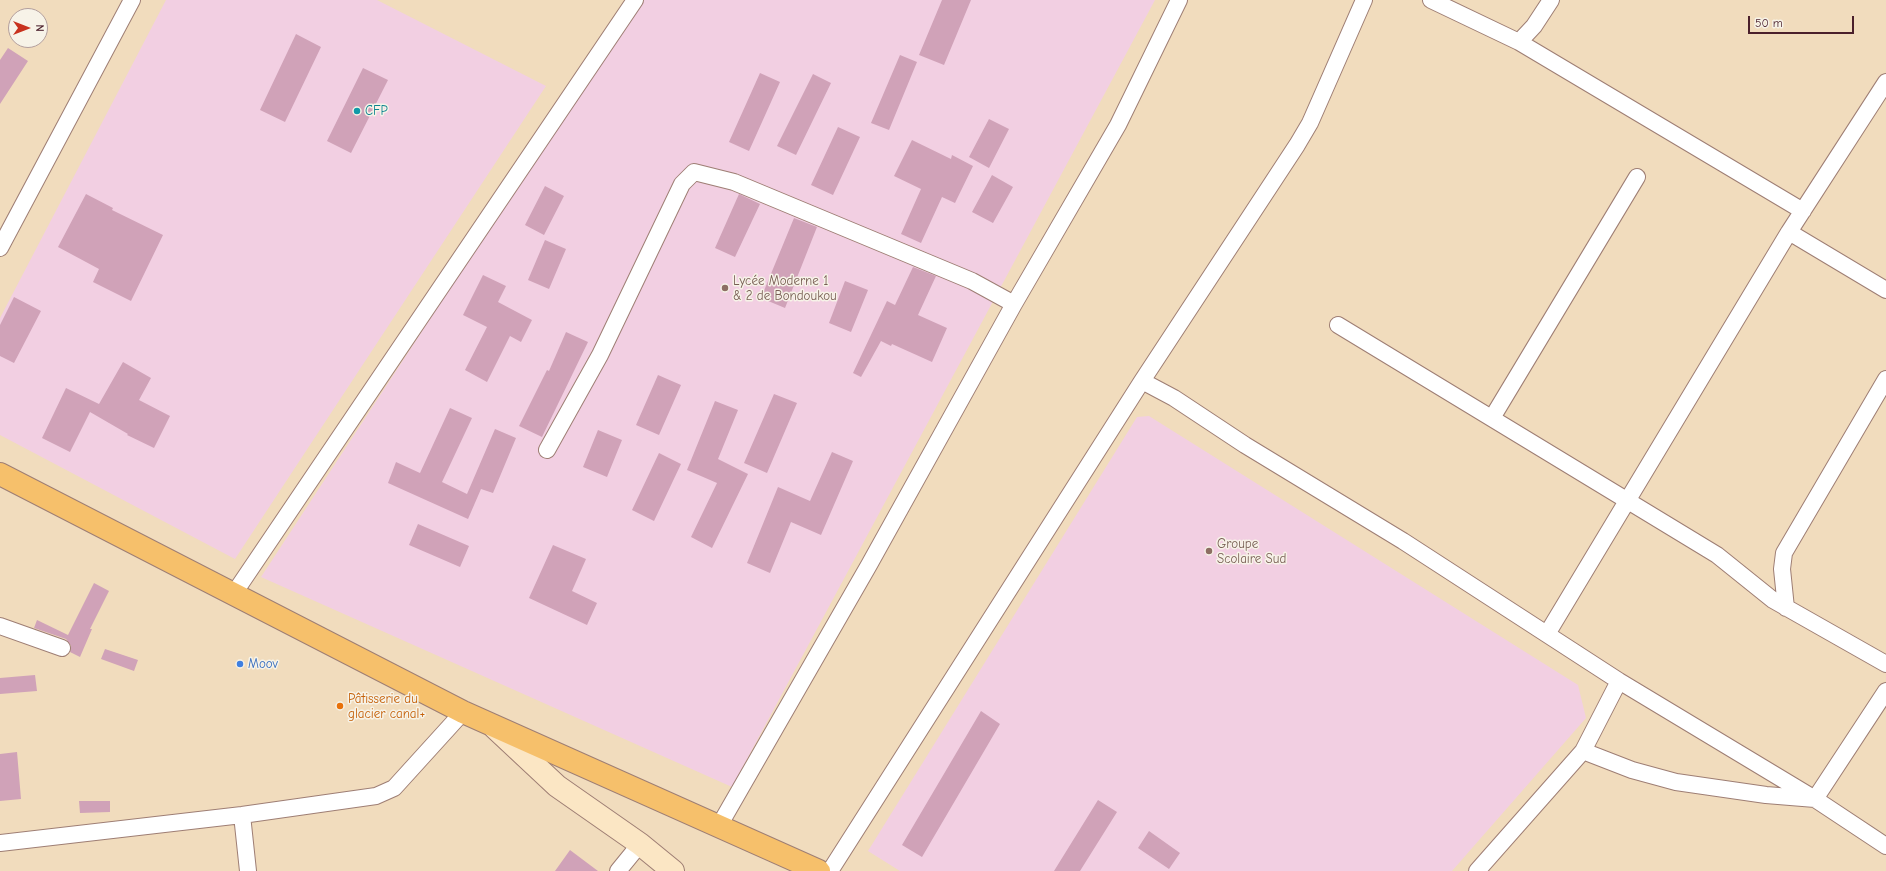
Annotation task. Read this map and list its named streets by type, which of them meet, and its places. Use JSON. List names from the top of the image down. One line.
{"places":["CFP","Lycée Moderne 1 & 2 de Bondoukou","Groupe Scolaire Sud","Moov","Pâtisserie du glacier canal+"],"scale_bar":"50 m","north":"right"}
